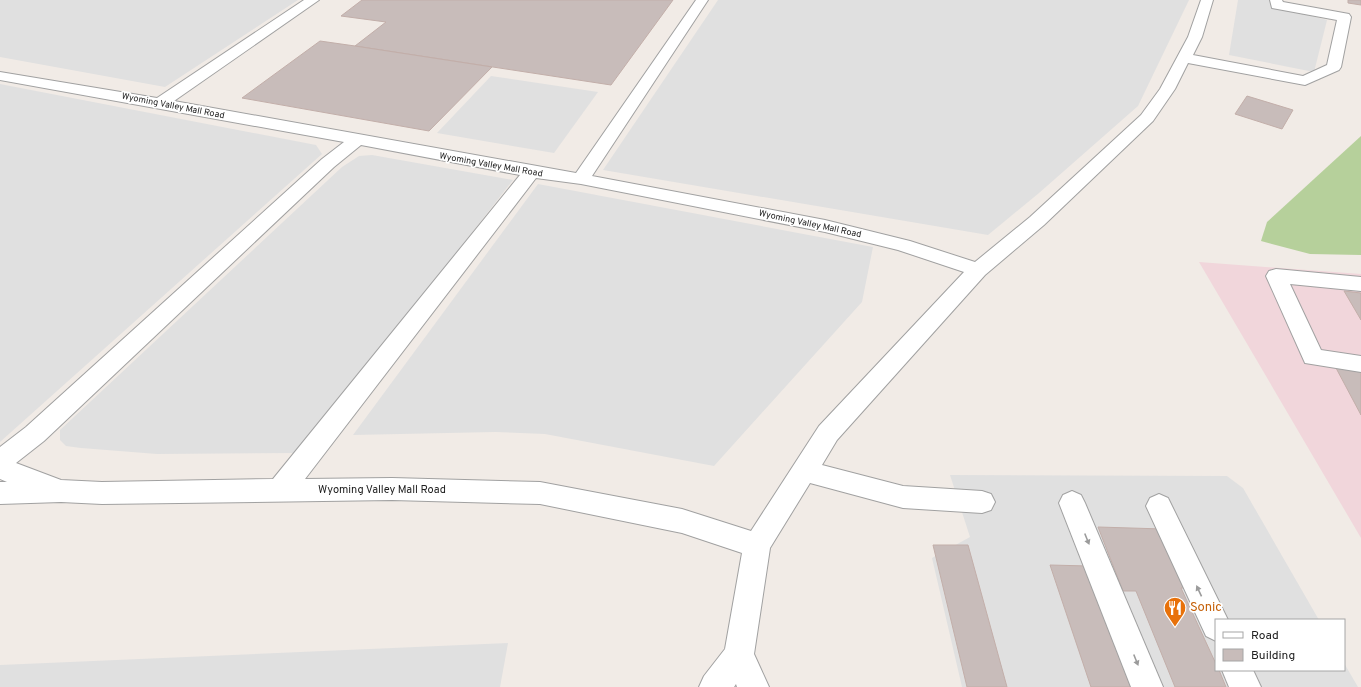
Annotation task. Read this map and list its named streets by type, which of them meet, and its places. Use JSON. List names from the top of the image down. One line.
{"streets":{"lane":["Wyoming Valley Mall Road"]},"places":{"restaurant":["Sonic"]},"legend":["Road","Building"]}
